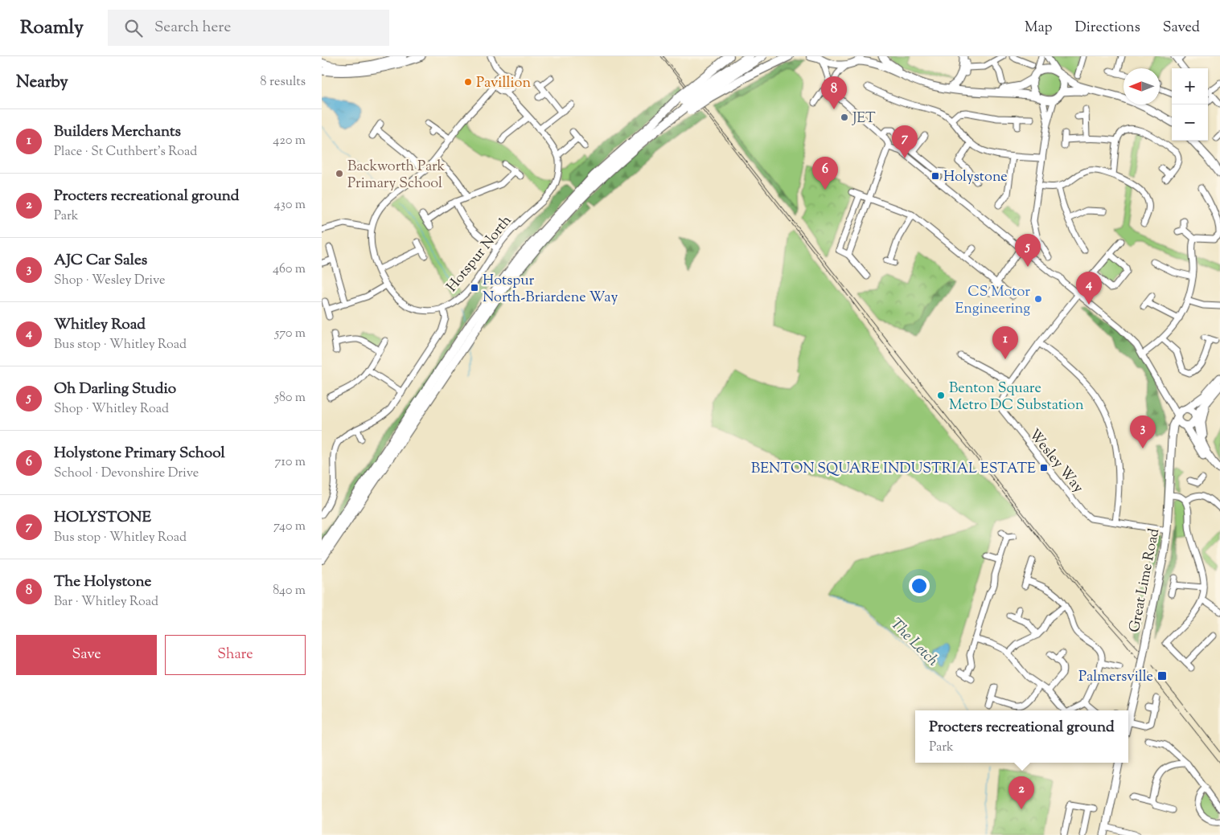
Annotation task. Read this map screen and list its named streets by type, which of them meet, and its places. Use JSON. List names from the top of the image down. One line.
{"streets":{"main road":["Great Lime Road"],"street":["Hotspur North","Wesley Way"]},"crossings":[["Wesley Way","Great Lime Road"]],"water":["The Letch"],"places":{"other":["Pavillion","JET","Backworth Park Primary School","CS Motor Engineering","Benton Square Metro DC Substation"],"transit":["Holystone","Hotspur North-Briardene Way","BENTON SQUARE INDUSTRIAL ESTATE","Palmersville"]},"north":"left","page":{"header":"Roamly","search":"Search here","nav":["Map","Directions","Saved"],"heading":["Nearby","8 results"],"map_buttons":["+","−"],"pins":["8","7","6","5","4","1","3","2"],"list":[{"mark":"1","name":"Builders Merchants","note":"Place · St Cuthbert's Road","value":"420 m"},{"mark":"2","name":"Procters recreational ground","note":"Park","value":"430 m"},{"mark":"3","name":"AJC Car Sales","note":"Shop · Wesley Drive","value":"460 m"},{"mark":"4","name":"Whitley Road","note":"Bus stop · Whitley Road","value":"570 m"},{"mark":"5","name":"Oh Darling Studio","note":"Shop · Whitley Road","value":"580 m"},{"mark":"6","name":"Holystone Primary School","note":"School · Devonshire Drive","value":"710 m"},{"mark":"7","name":"HOLYSTONE","note":"Bus stop · Whitley Road","value":"740 m"},{"mark":"8","name":"The Holystone","note":"Bar · Whitley Road","value":"840 m"}],"buttons":["Save","Share"],"popup":["Procters recreational ground","Park"]}}
